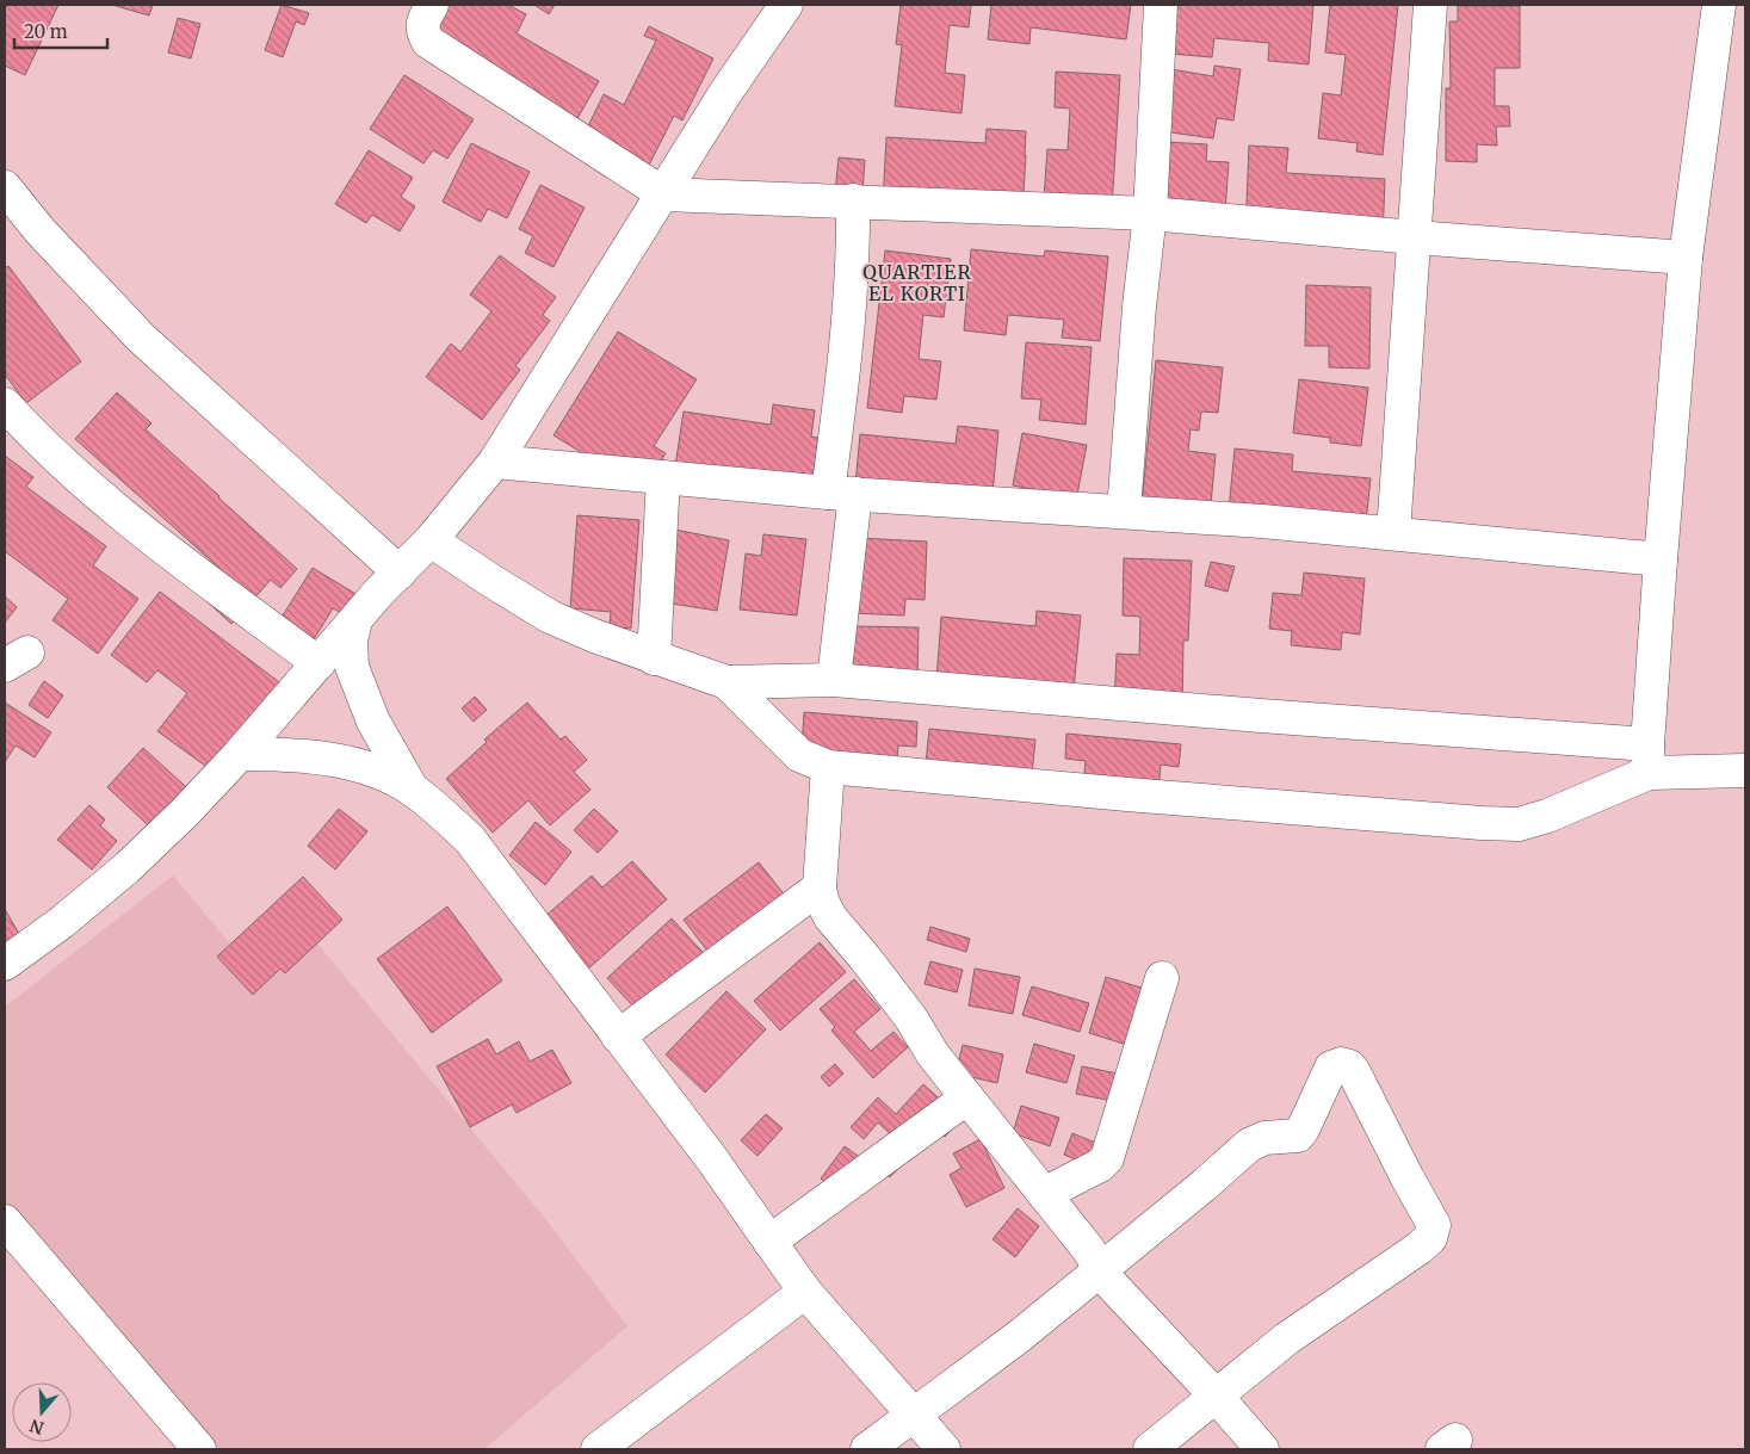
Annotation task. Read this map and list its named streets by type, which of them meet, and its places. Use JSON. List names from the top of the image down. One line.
{"districts":["QUARTIER EL KORTI"],"scale_bar":"20 m","north":"bottom"}
